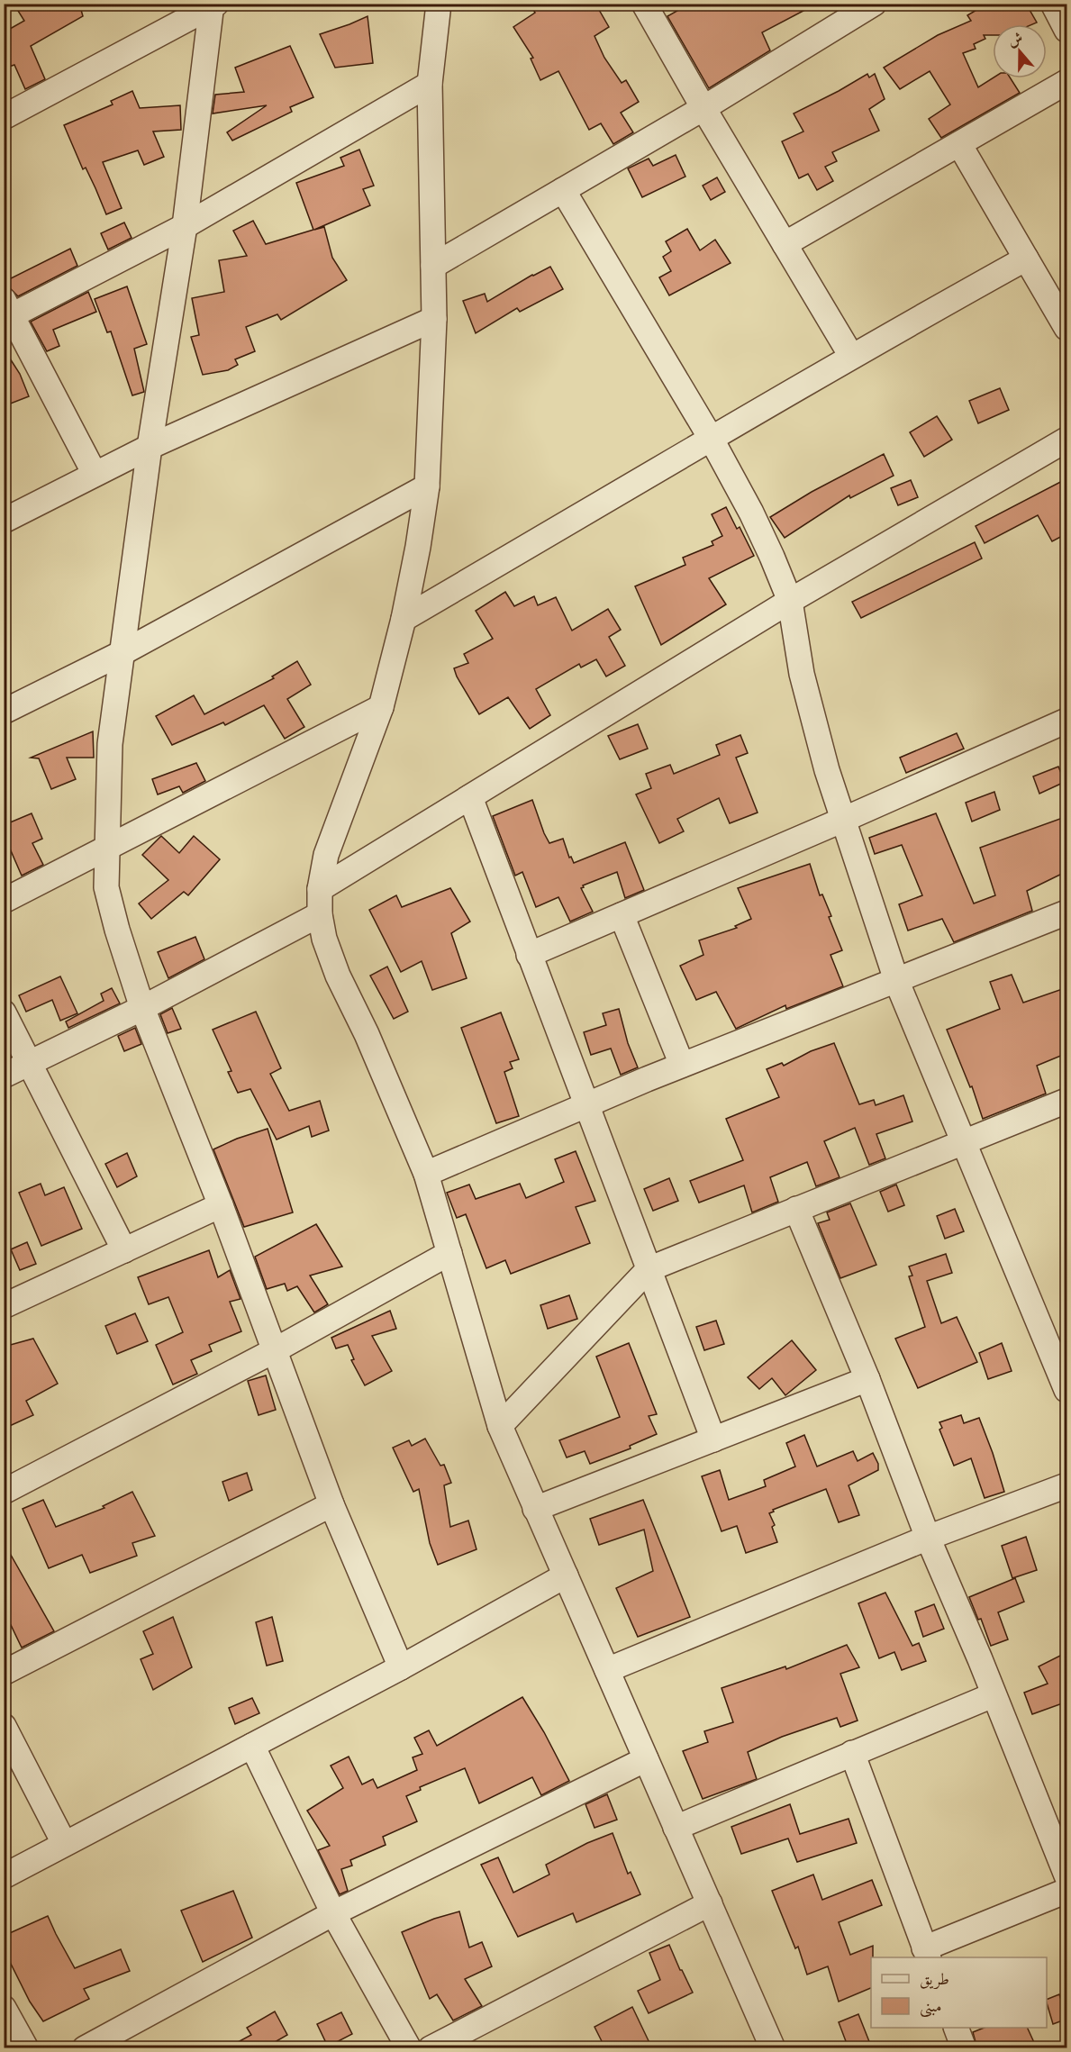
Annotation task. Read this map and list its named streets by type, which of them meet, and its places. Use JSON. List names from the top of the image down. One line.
{"legend":["طريق","مبنى"],"north":"top"}
